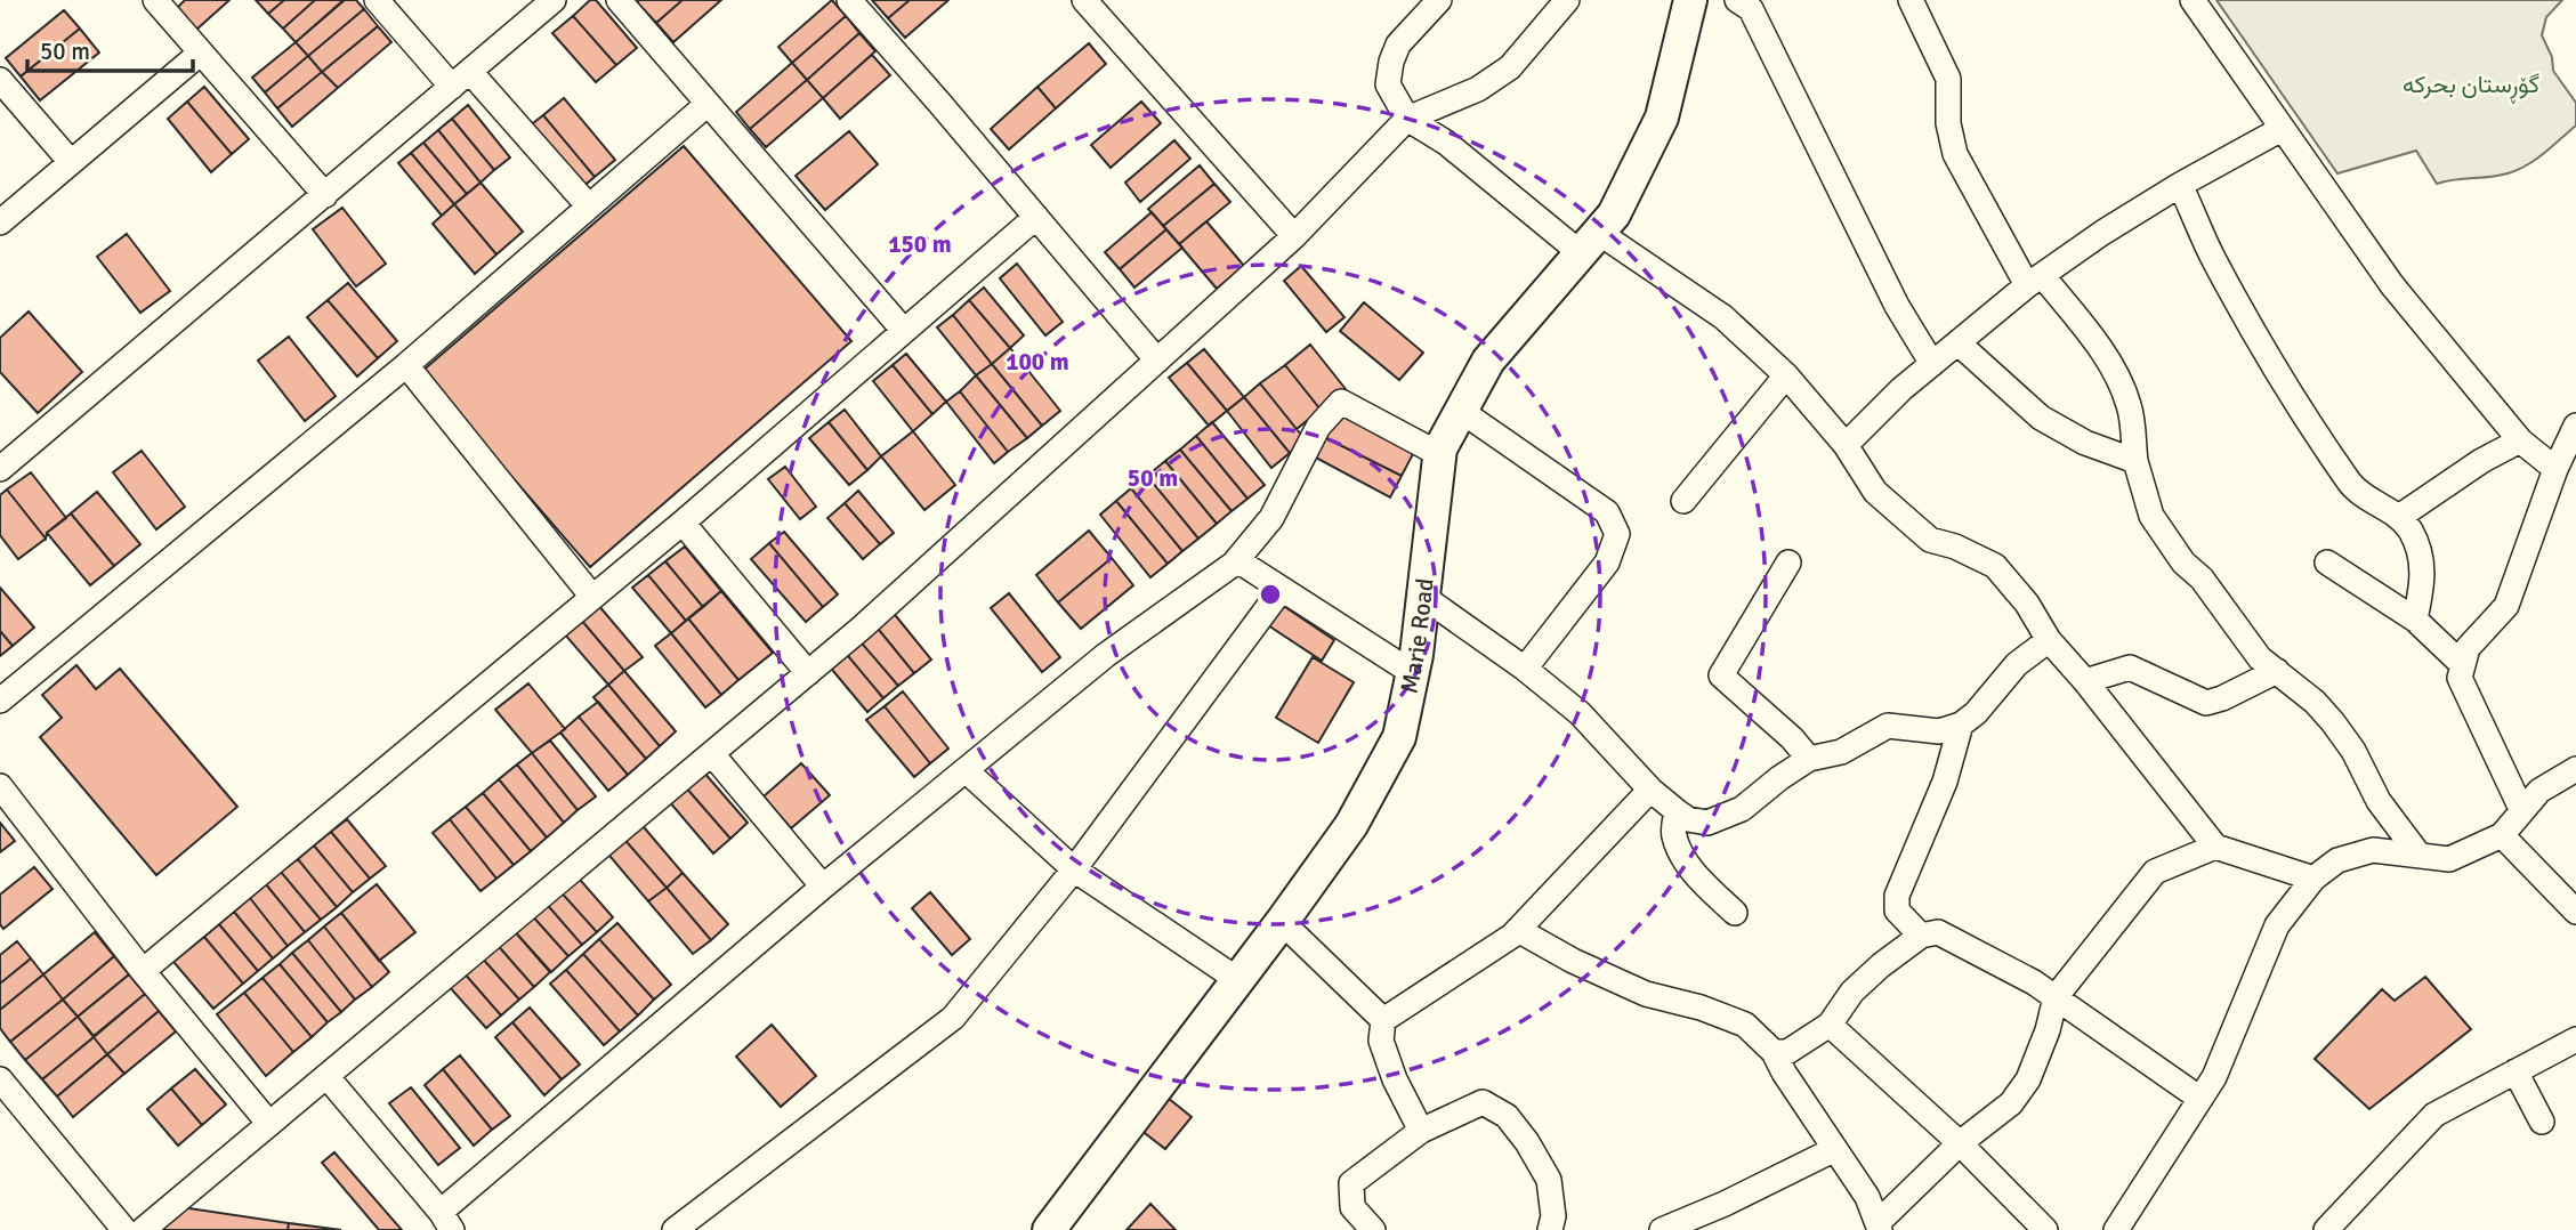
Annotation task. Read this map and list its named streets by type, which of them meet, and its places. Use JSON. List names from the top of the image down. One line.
{"streets":{"main road":["Marie Road"]},"parks":["گۆڕستان بحركه‌"],"scale_bar":"50 m","rings":["150 m","100 m","50 m"]}
